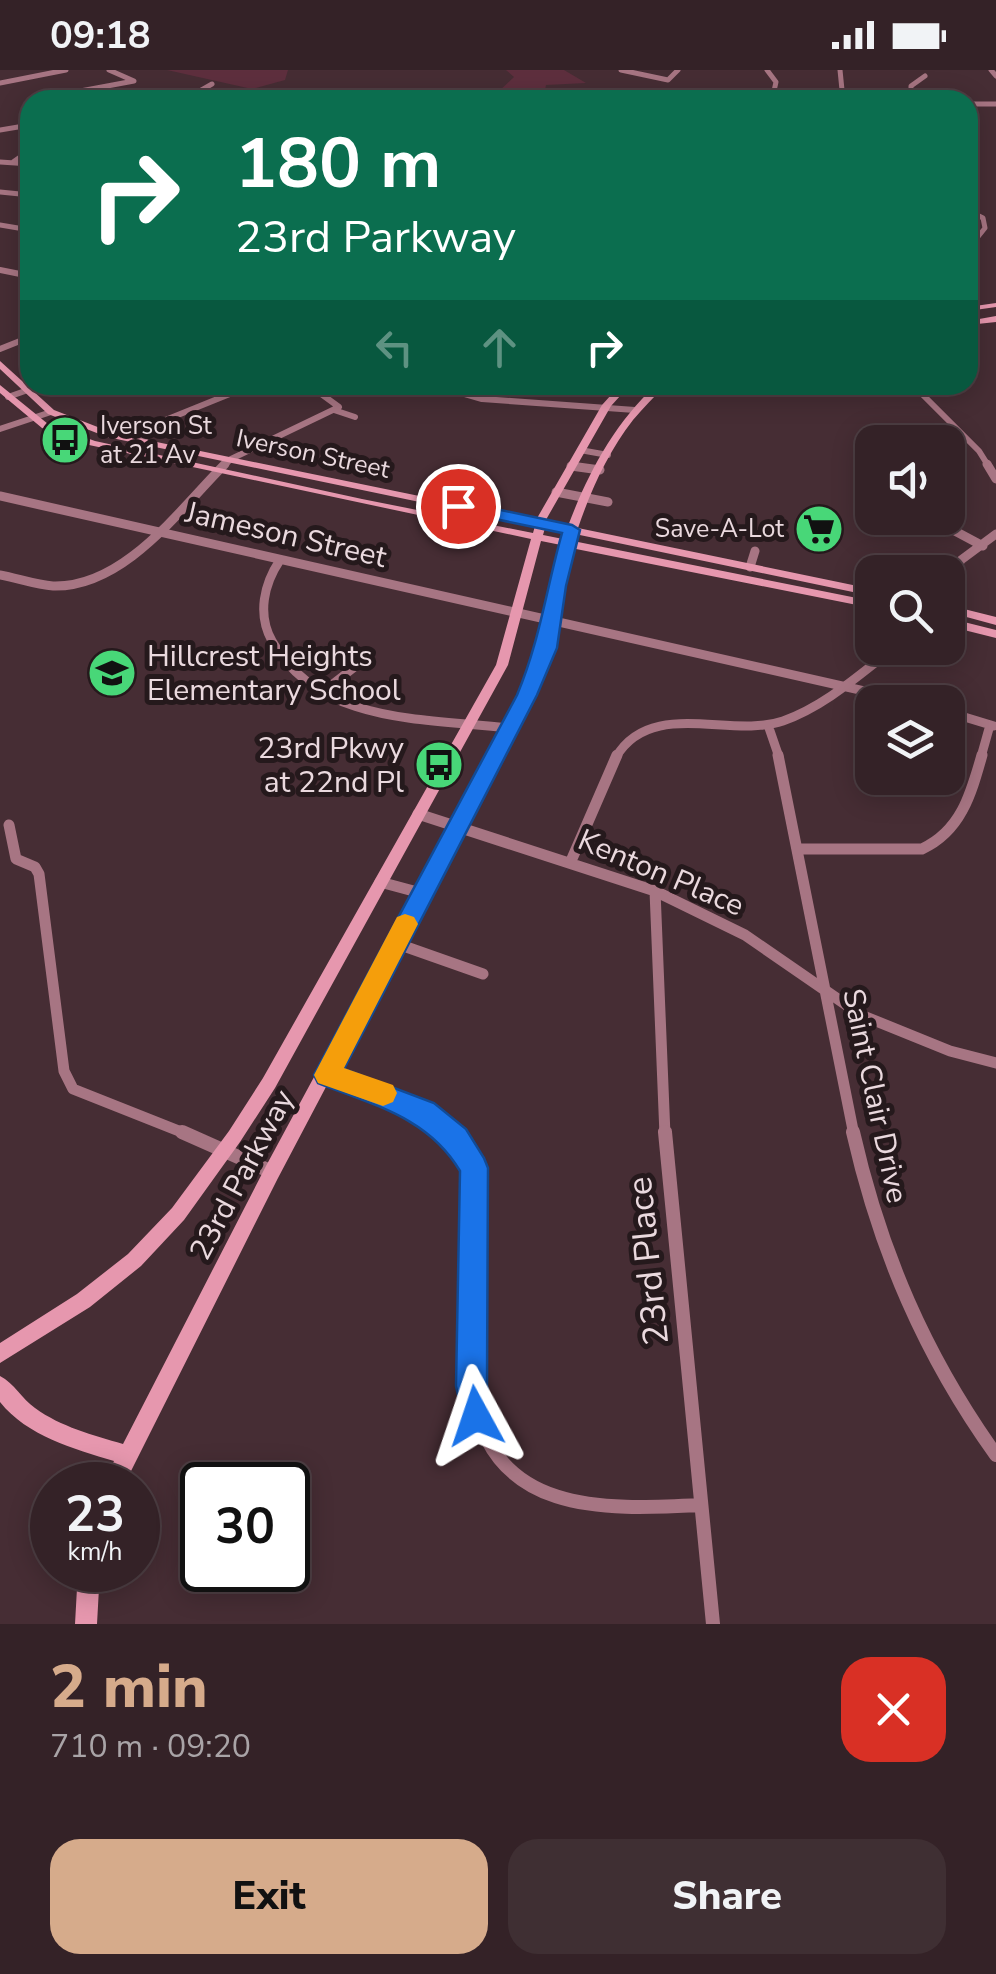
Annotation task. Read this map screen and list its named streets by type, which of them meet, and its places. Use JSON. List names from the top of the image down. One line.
{"streets":{"street":["Iverson Street","Jameson Street","Kenton Place","Saint Clair Drive","23rd Parkway","23rd Place"]},"crossings":[["Iverson Street","23rd Parkway"],["Jameson Street","23rd Parkway"],["Kenton Place","Saint Clair Drive"],["Kenton Place","23rd Parkway"],["Kenton Place","23rd Place"]],"places":{"bus stop":["Iverson St at 21 Av","23rd Pkwy at 22nd Pl"],"supermarket":["Save-A-Lot"],"school or university":["Hillcrest Heights Elementary School"]},"page":{"status":"09:18","turn":["180 m","23rd Parkway"],"speed":"23 km/h","limit":"30","heading":["2 min","710 m · 09:20"],"buttons":["Exit","Share"]}}
